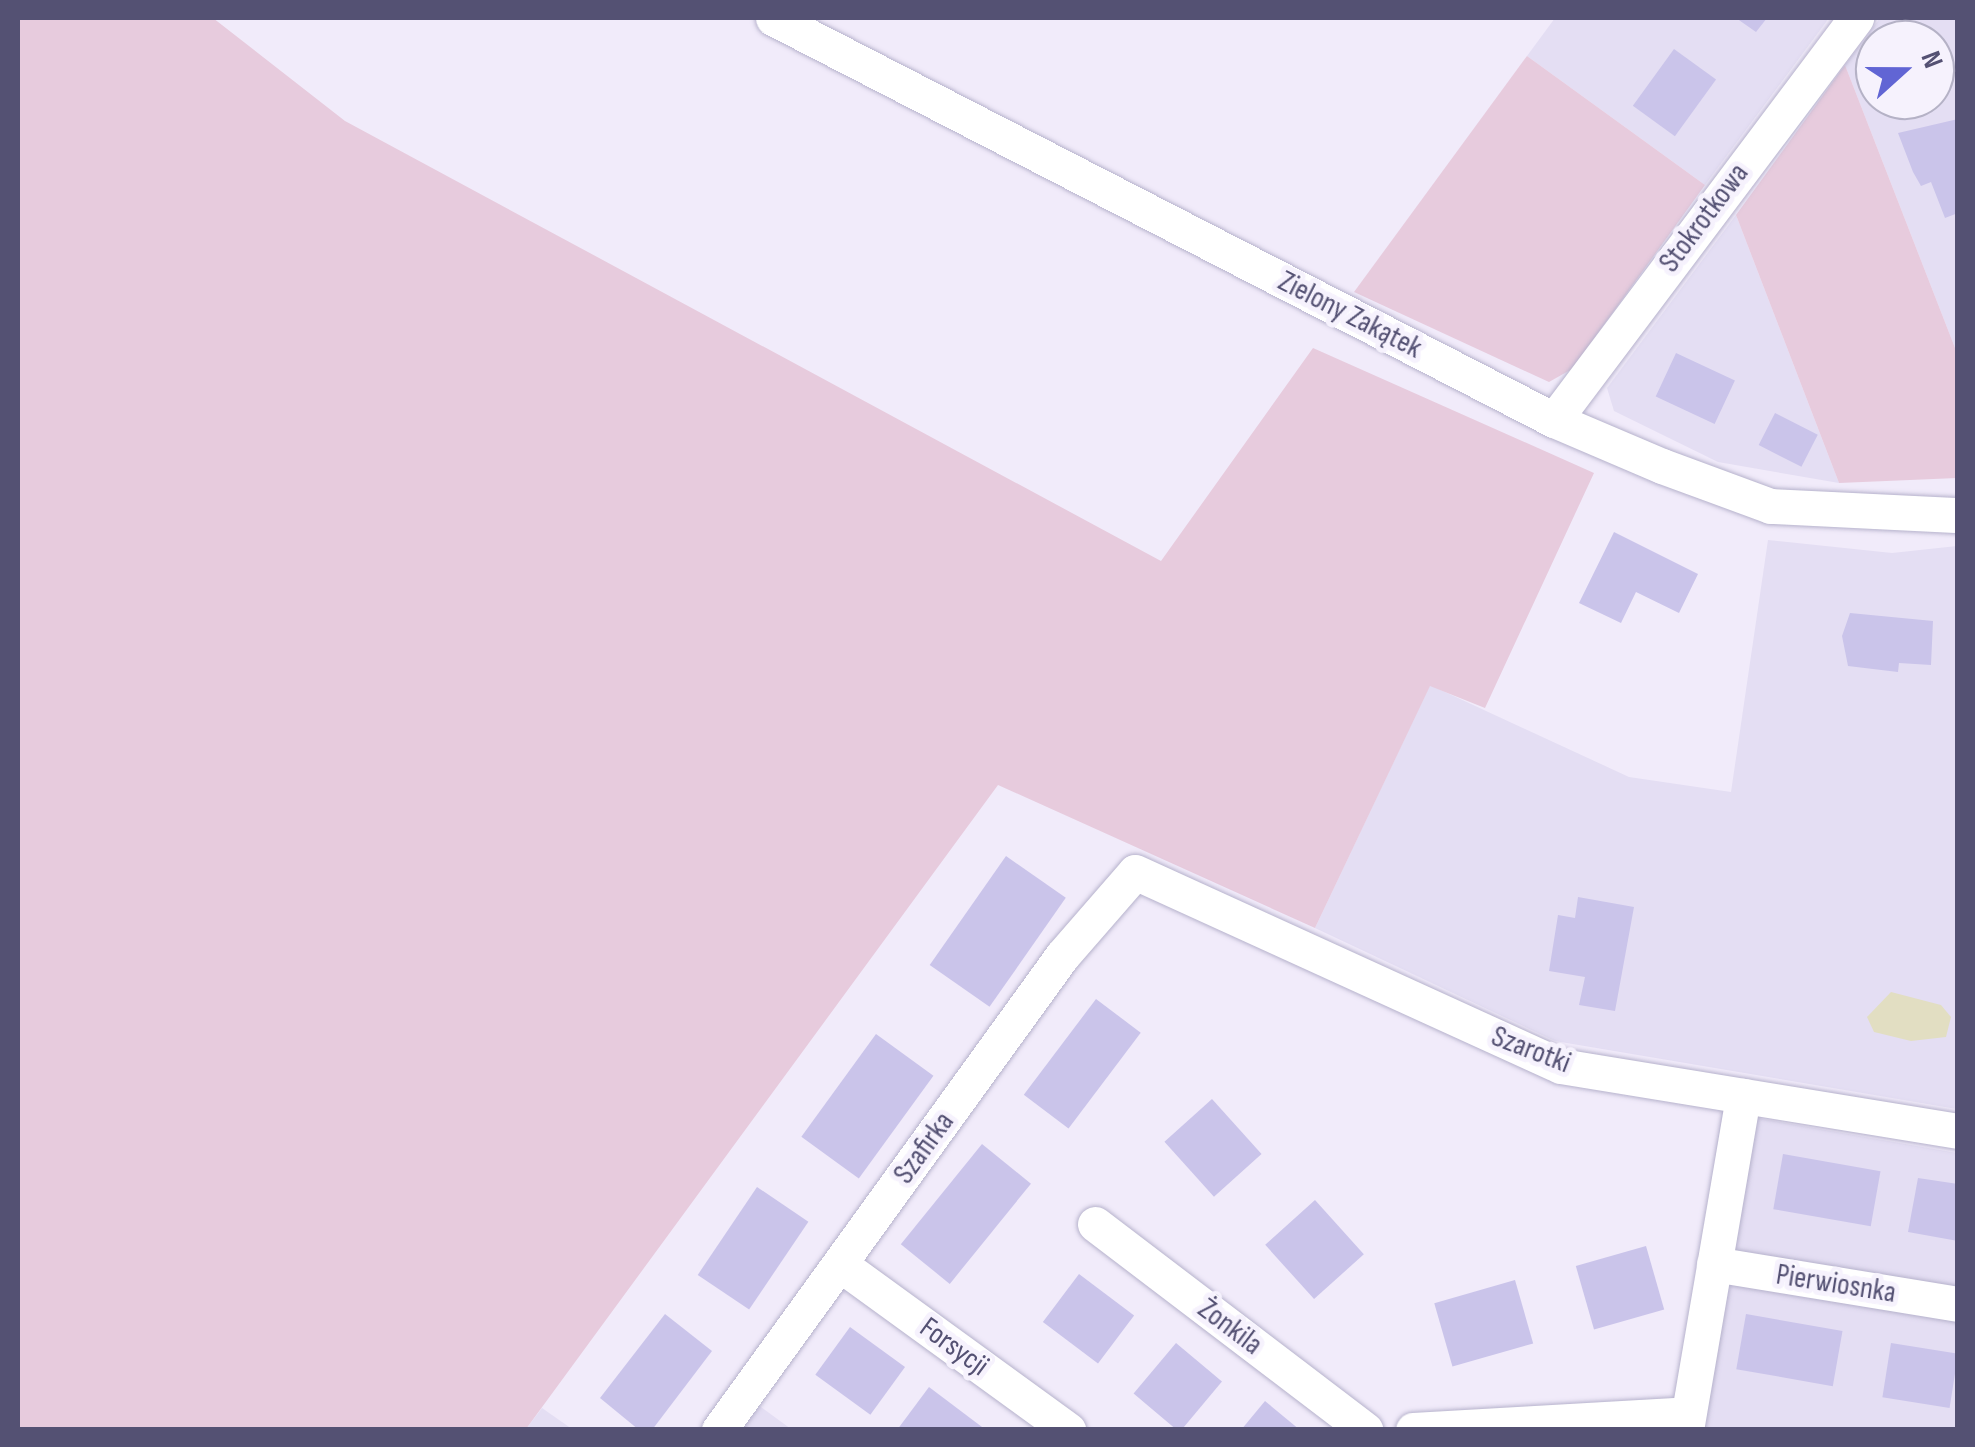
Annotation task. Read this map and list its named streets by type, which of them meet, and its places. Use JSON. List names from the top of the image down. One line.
{"streets":{"street":["Stokrotkowa","Zielony Zakątek","Szarotki","Szafirka","Pierwiosnka","Żonkila","Forsycji"]},"crossings":[["Stokrotkowa","Zielony Zakątek"],["Szarotki","Szafirka"],["Szafirka","Forsycji"]],"north":"right"}
